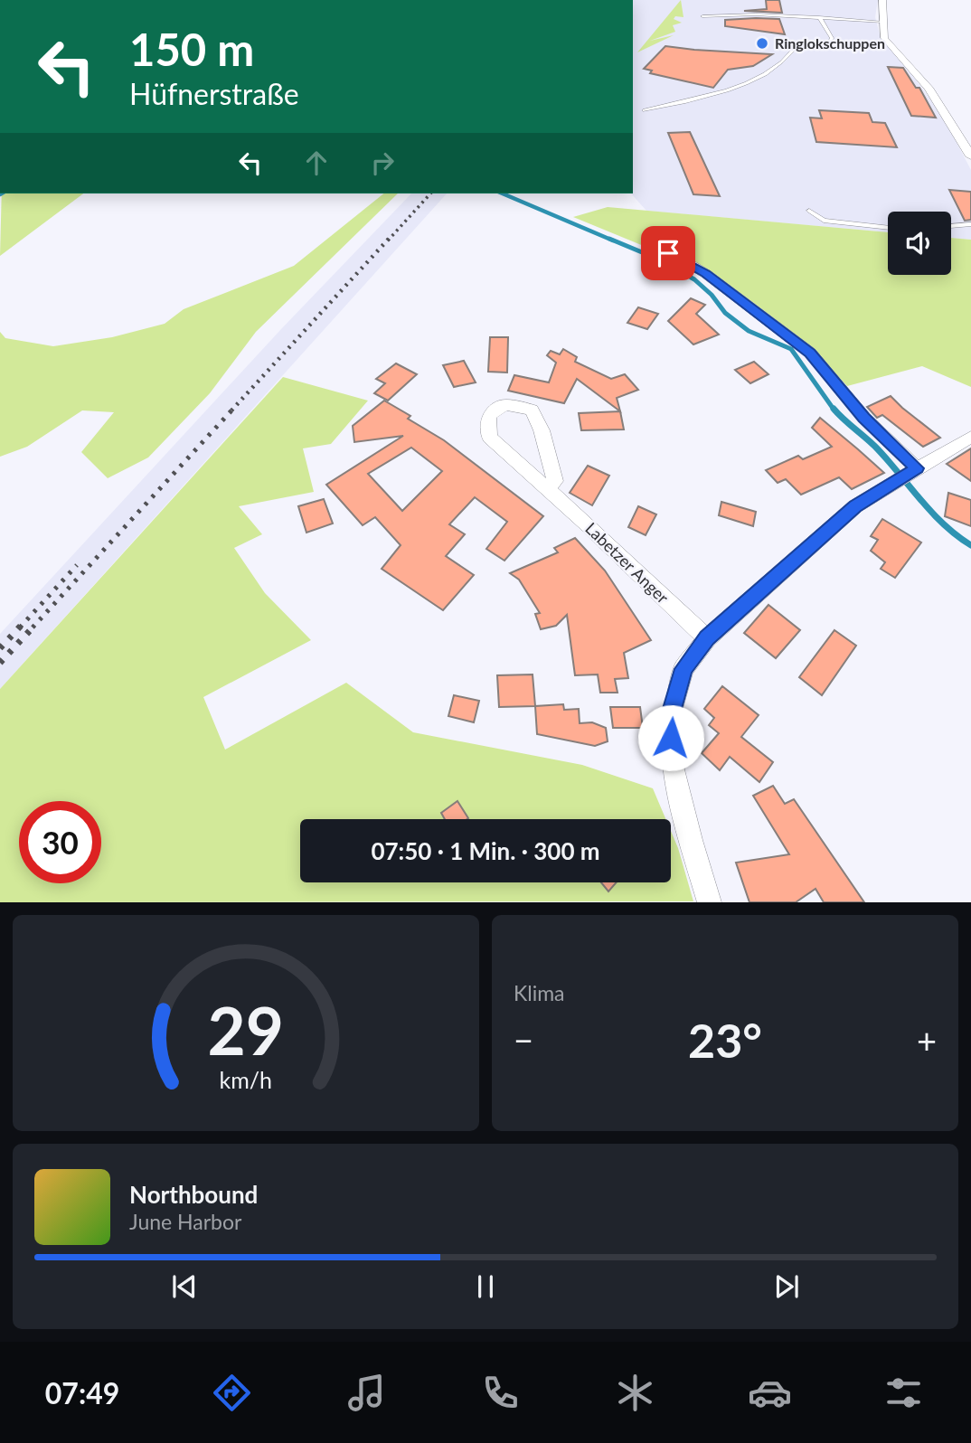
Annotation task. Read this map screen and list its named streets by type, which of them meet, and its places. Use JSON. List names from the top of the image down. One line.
{"streets":{"street":["Labetzer Anger"]},"places":["Ringlokschuppen"],"page":{"turn":["150 m","Hüfnerstraße"],"limit":"30","trip":"07:50 · 1 Min. · 300 m","tile":"Klima","heat":["−","23°","+"],"song":["Northbound","June Harbor"],"tabs":"07:49","gauge":["29","km/h"]}}
